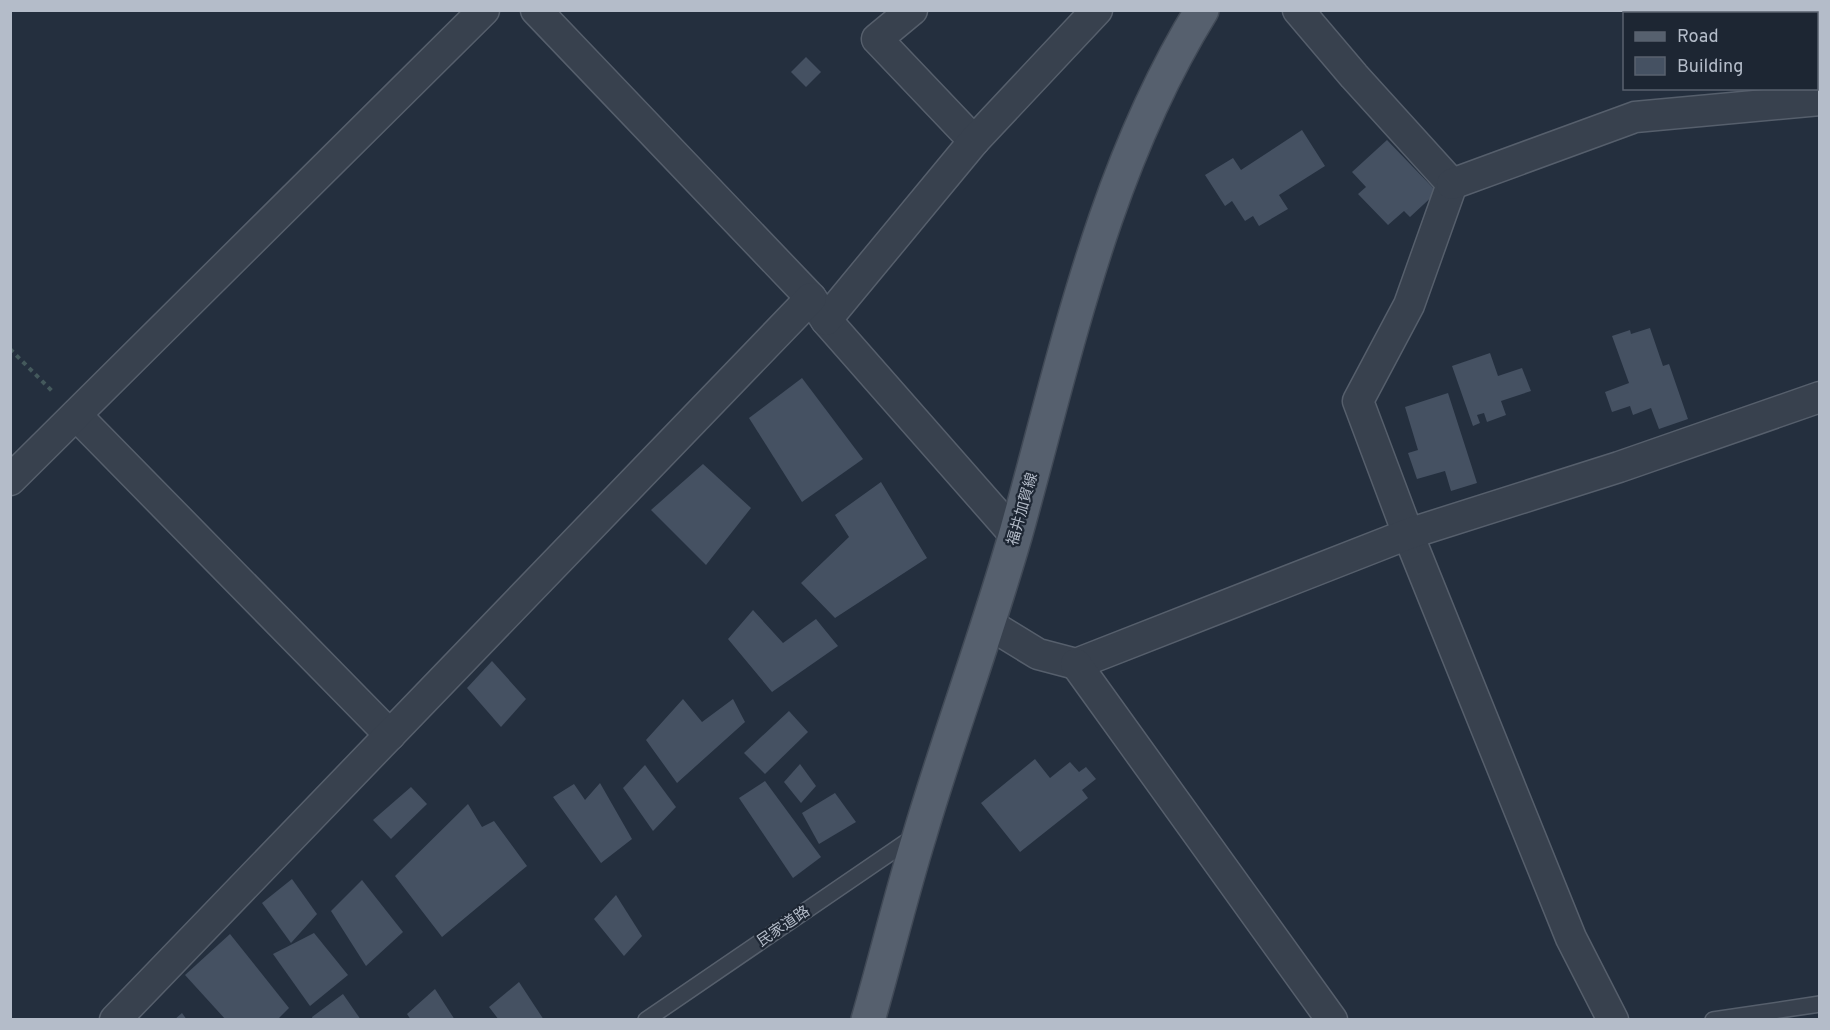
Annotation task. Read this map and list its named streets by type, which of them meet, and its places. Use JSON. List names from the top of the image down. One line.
{"streets":{"main road":["福井加賀線"],"lane":["民家道路"]},"crossings":[["福井加賀線","民家道路"]],"legend":["Road","Building"]}
